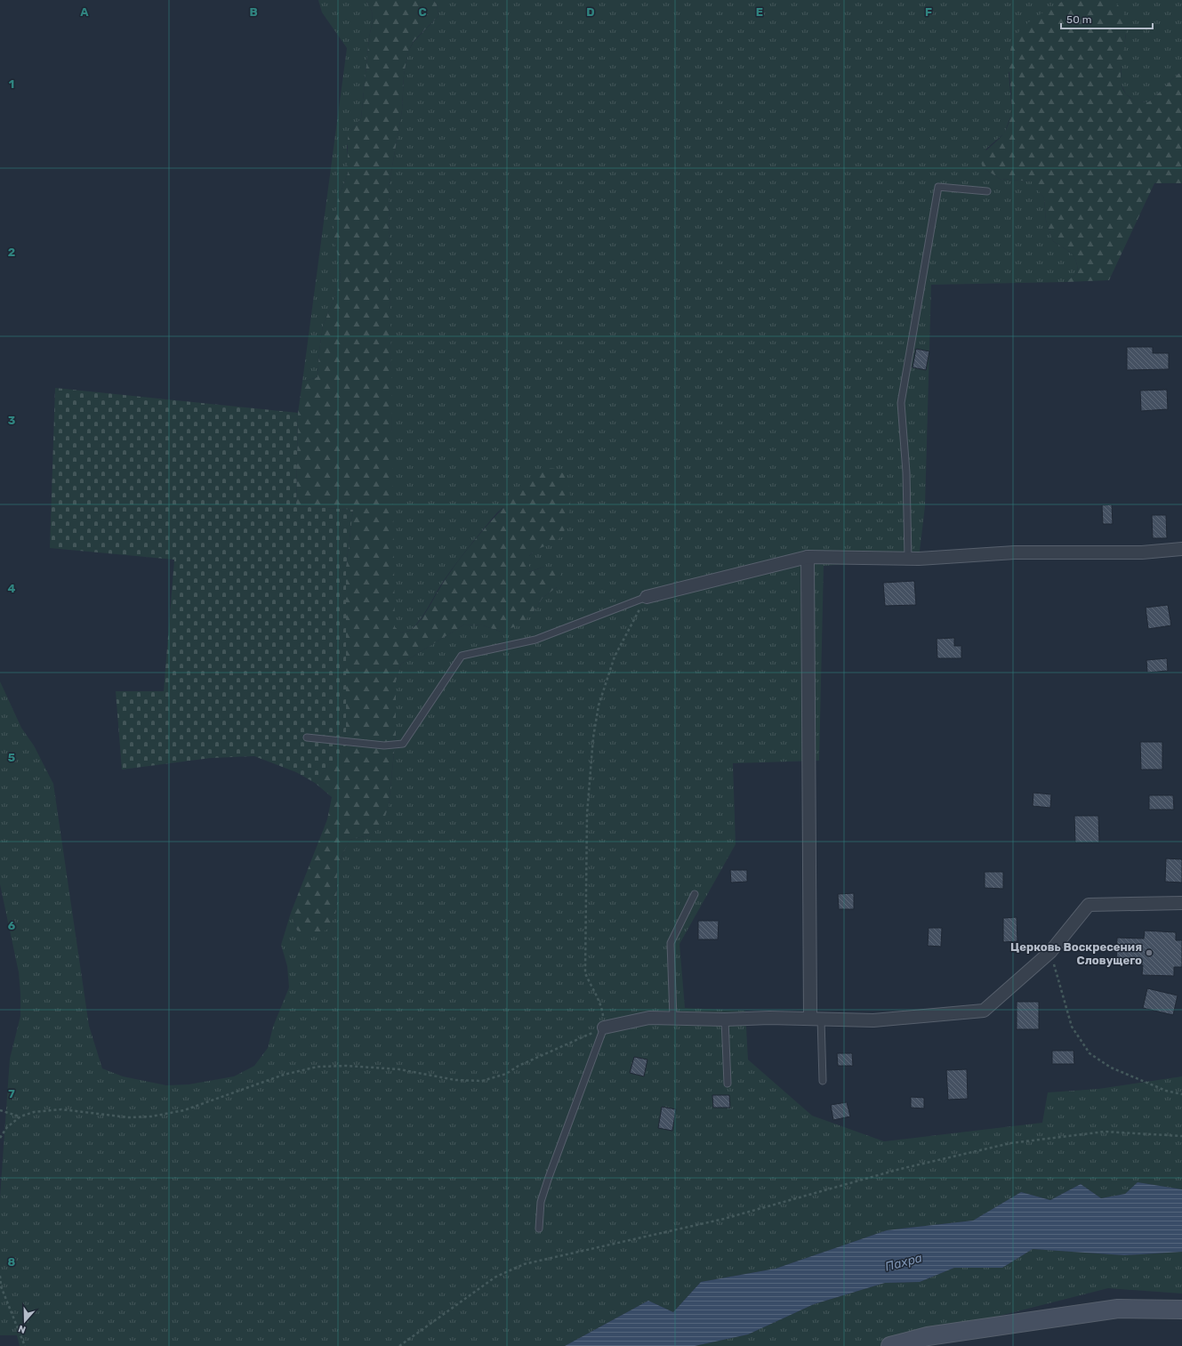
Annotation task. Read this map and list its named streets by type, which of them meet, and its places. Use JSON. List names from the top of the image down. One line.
{"water":["Пахра"],"places":["Церковь Воскресения Словущего"],"scale_bar":"50 m","north":"bottom","grid":{"columns":["A","B","C","D","E","F"],"rows":["1","2","3","4","5","6","7","8"]}}
